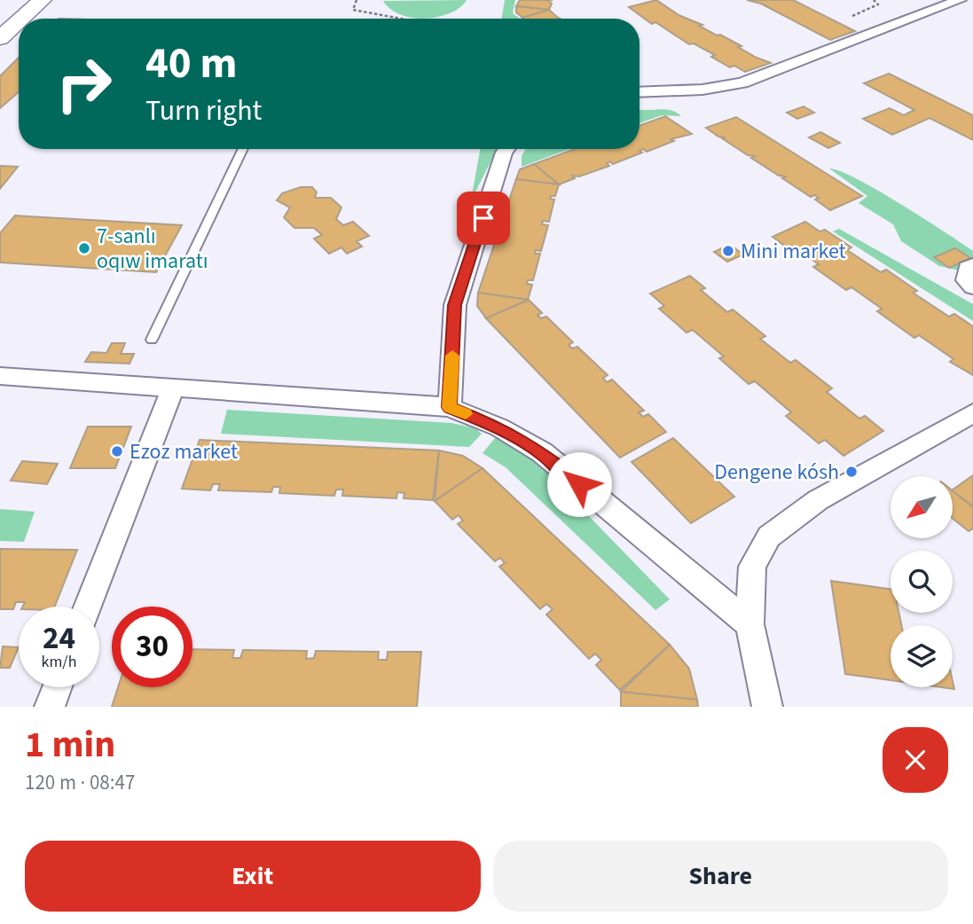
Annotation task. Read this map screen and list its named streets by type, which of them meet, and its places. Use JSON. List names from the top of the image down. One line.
{"places":["7-sanlı oqıw imaratı","Mini market","Ezoz market","Dengene kósh"],"north":"bottom left","page":{"turn":["40 m","Turn right"],"speed":"24 km/h","limit":"30","heading":["1 min","120 m · 08:47"],"buttons":["Exit","Share"]}}
